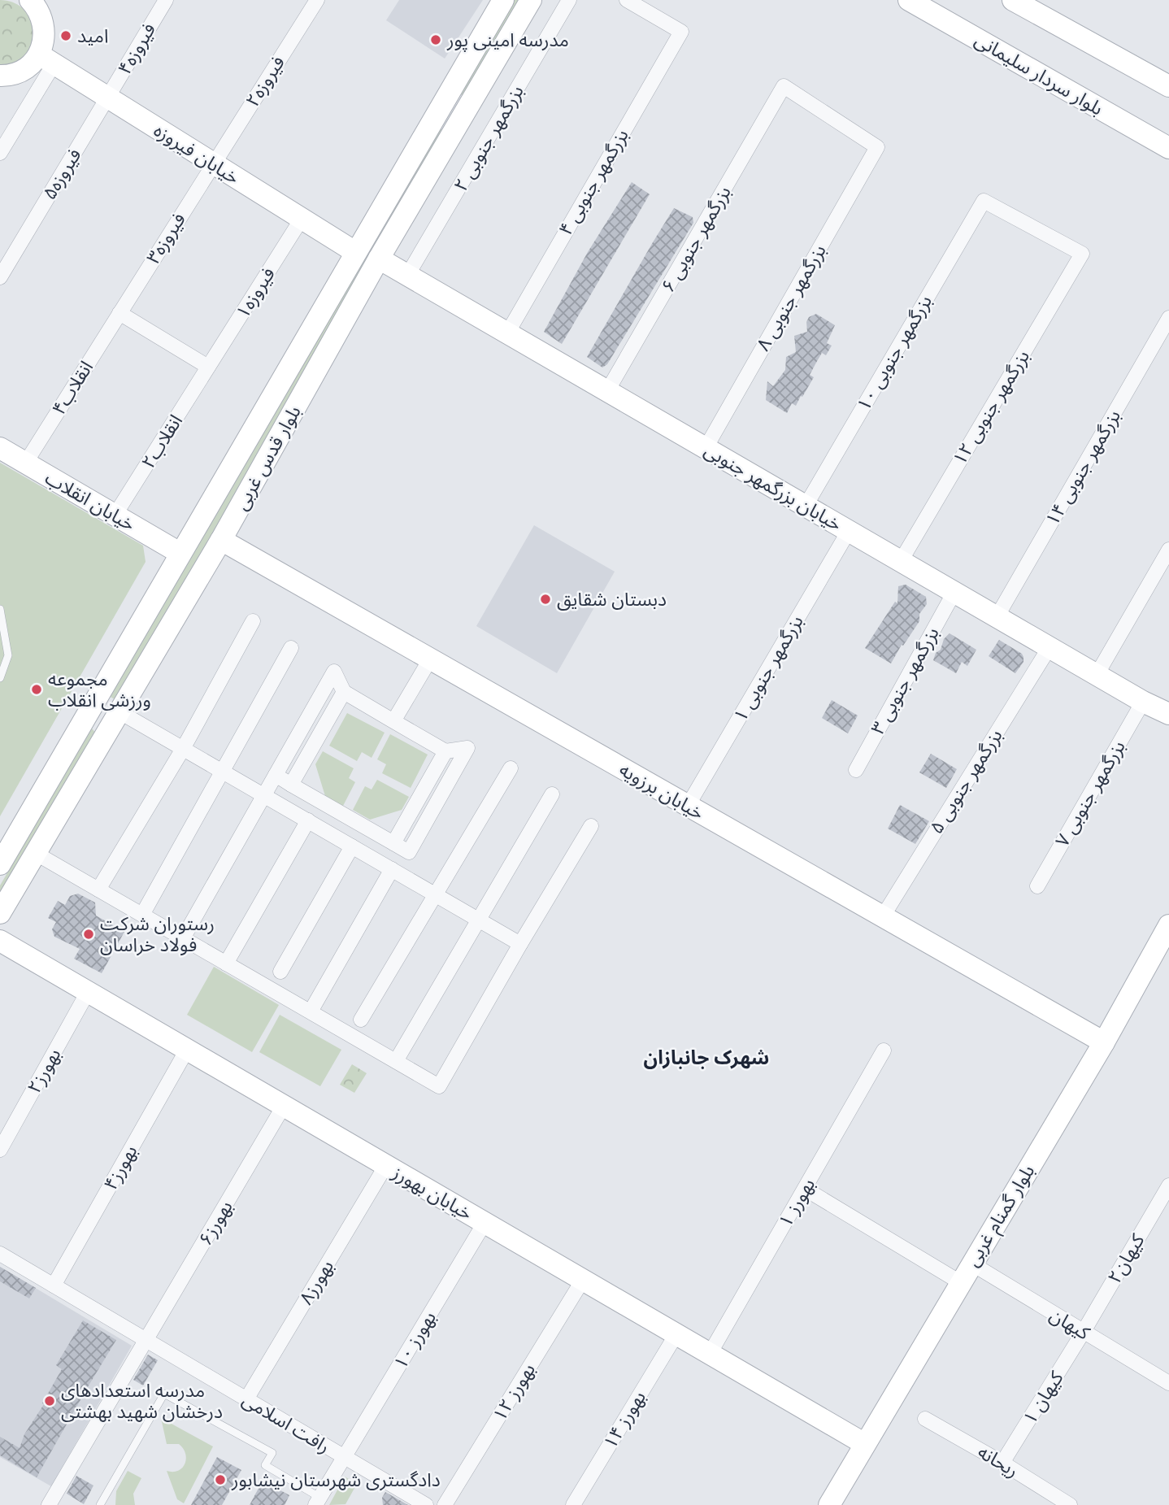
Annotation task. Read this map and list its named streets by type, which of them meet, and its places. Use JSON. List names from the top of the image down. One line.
{"streets":{"main road":["بلوار سردار سلیمانی","خیابان فیروزه","بلوار قدس غربی","خیابان بزرگمهر جنوبی","خیابان انقلاب","خیابان برزویه","خیابان بهورز","بلوار گمنام غربی"],"street":["فیروزه۴","فیروزه۲","بزرگمهر جنوبی ۲","فیروزه۵","بزرگمهر جنوبی ۴","فیروزه۳","بزرگمهر جنوبی ۶","فیروزه۱","بزرگمهر جنوبی ۸","بزرگمهر جنوبی ۱۰","انقلاب۴","بزرگمهر جنوبی ۱۲","انقلاب۲","بزرگمهر جنوبی ۱۴","بزرگمهر جنوبی ۱","بزرگمهر جنوبی ۳","بزرگمهر جنوبی ۵","بزرگمهر جنوبی ۷","بهورز۲","بهورز۴","بهورز ۱","بهورز۶","کیهان۲","بهورز۸","کیهان","بهورز ۱۰","بهورز ۱۲","کیهان ۱","بهورز ۱۴","رافت اسلامی","ریحانه"]},"crossings":[["فیروزه۴","خیابان فیروزه"],["فیروزه۴","فیروزه۵"],["فیروزه۲","خیابان فیروزه"],["فیروزه۲","فیروزه۳"],["بزرگمهر جنوبی ۲","خیابان بزرگمهر جنوبی"],["خیابان فیروزه","فیروزه۵"],["خیابان فیروزه","فیروزه۳"],["خیابان فیروزه","فیروزه۱"],["خیابان فیروزه","بلوار قدس غربی"],["بزرگمهر جنوبی ۴","خیابان بزرگمهر جنوبی"],["فیروزه۳","انقلاب۴"],["بزرگمهر جنوبی ۶","بزرگمهر جنوبی ۸"],["بزرگمهر جنوبی ۶","خیابان بزرگمهر جنوبی"],["فیروزه۱","انقلاب۲"],["بزرگمهر جنوبی ۸","خیابان بزرگمهر جنوبی"],["بزرگمهر جنوبی ۱۰","بزرگمهر جنوبی ۱۲"],["بزرگمهر جنوبی ۱۰","خیابان بزرگمهر جنوبی"],["انقلاب۴","خیابان انقلاب"],["بزرگمهر جنوبی ۱۲","خیابان بزرگمهر جنوبی"],["انقلاب۲","خیابان انقلاب"],["بلوار قدس غربی","خیابان بزرگمهر جنوبی"],["بلوار قدس غربی","خیابان انقلاب"],["بلوار قدس غربی","خیابان برزویه"],["بزرگمهر جنوبی ۱۴","خیابان بزرگمهر جنوبی"],["خیابان بزرگمهر جنوبی","بزرگمهر جنوبی ۱"],["خیابان بزرگمهر جنوبی","بزرگمهر جنوبی ۳"],["خیابان بزرگمهر جنوبی","بزرگمهر جنوبی ۵"],["خیابان بزرگمهر جنوبی","بزرگمهر جنوبی ۷"],["بزرگمهر جنوبی ۱","خیابان برزویه"],["بزرگمهر جنوبی ۵","خیابان برزویه"],["خیابان برزویه","بلوار گمنام غربی"],["بهورز۲","خیابان بهورز"],["بهورز۴","خیابان بهورز"],["بهورز۴","رافت اسلامی"],["خیابان بهورز","بهورز ۱"],["خیابان بهورز","بلوار گمنام غربی"],["خیابان بهورز","بهورز۶"],["خیابان بهورز","بهورز۸"],["خیابان بهورز","بهورز ۱۰"],["خیابان بهورز","بهورز ۱۲"],["خیابان بهورز","بهورز ۱۴"],["بلوار گمنام غربی","کیهان"],["بهورز۶","رافت اسلامی"],["کیهان۲","کیهان"],["کیهان۲","کیهان ۱"],["بهورز۸","رافت اسلامی"],["کیهان","کیهان ۱"],["بهورز ۱۰","رافت اسلامی"],["کیهان ۱","ریحانه"]],"districts":["شهرک جانبازان"],"places":["امید","مدرسه امینی پور","دبستان شقایق","مجموعه ورزشی انقلاب","رستوران شرکت فولاد خراسان","مدرسه استعدادهای درخشان شهید بهشتی","دادگستری شهرستان نیشابور"]}
